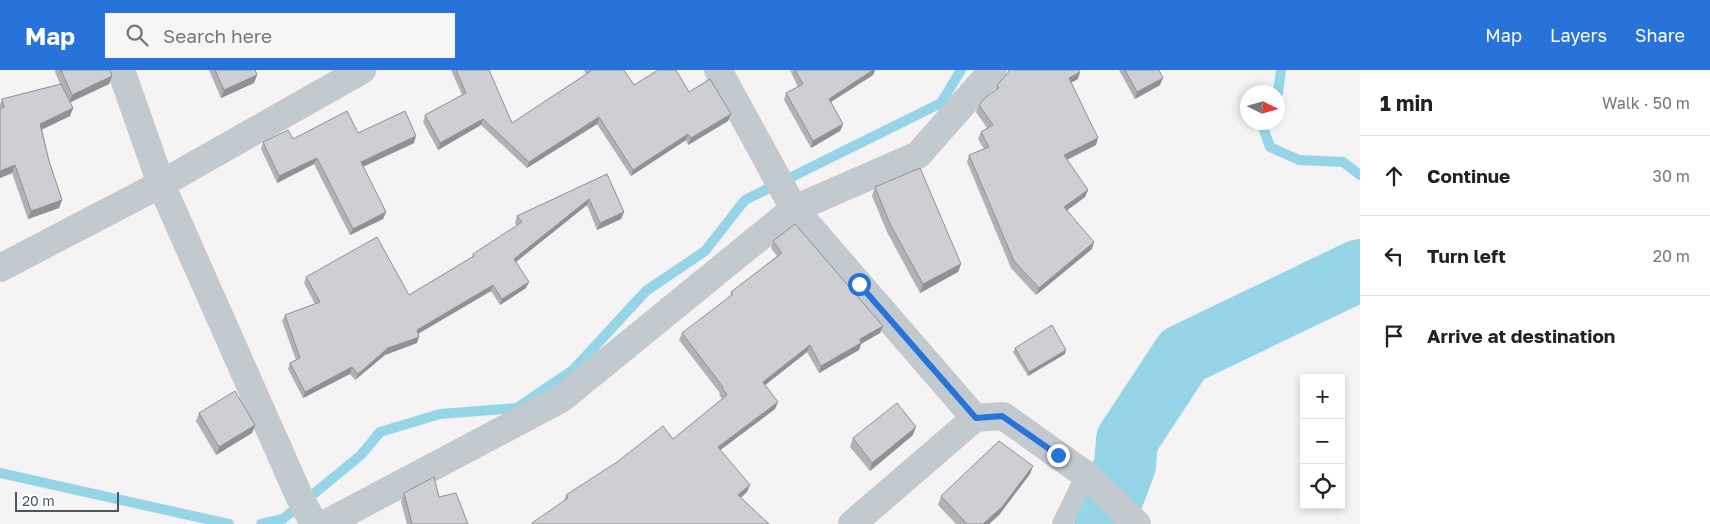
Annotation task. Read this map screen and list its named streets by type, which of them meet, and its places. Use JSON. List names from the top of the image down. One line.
{"scale_bar":"20 m","north":"right","page":{"header":"Map","search":"Search here","nav":["Map","Layers","Share"],"heading":["1 min","Walk · 50 m"],"list":[["Continue","30 m"],["Turn left","20 m"],"Arrive at destination"],"map_buttons":["+","−"],"scale":"20 m"}}
